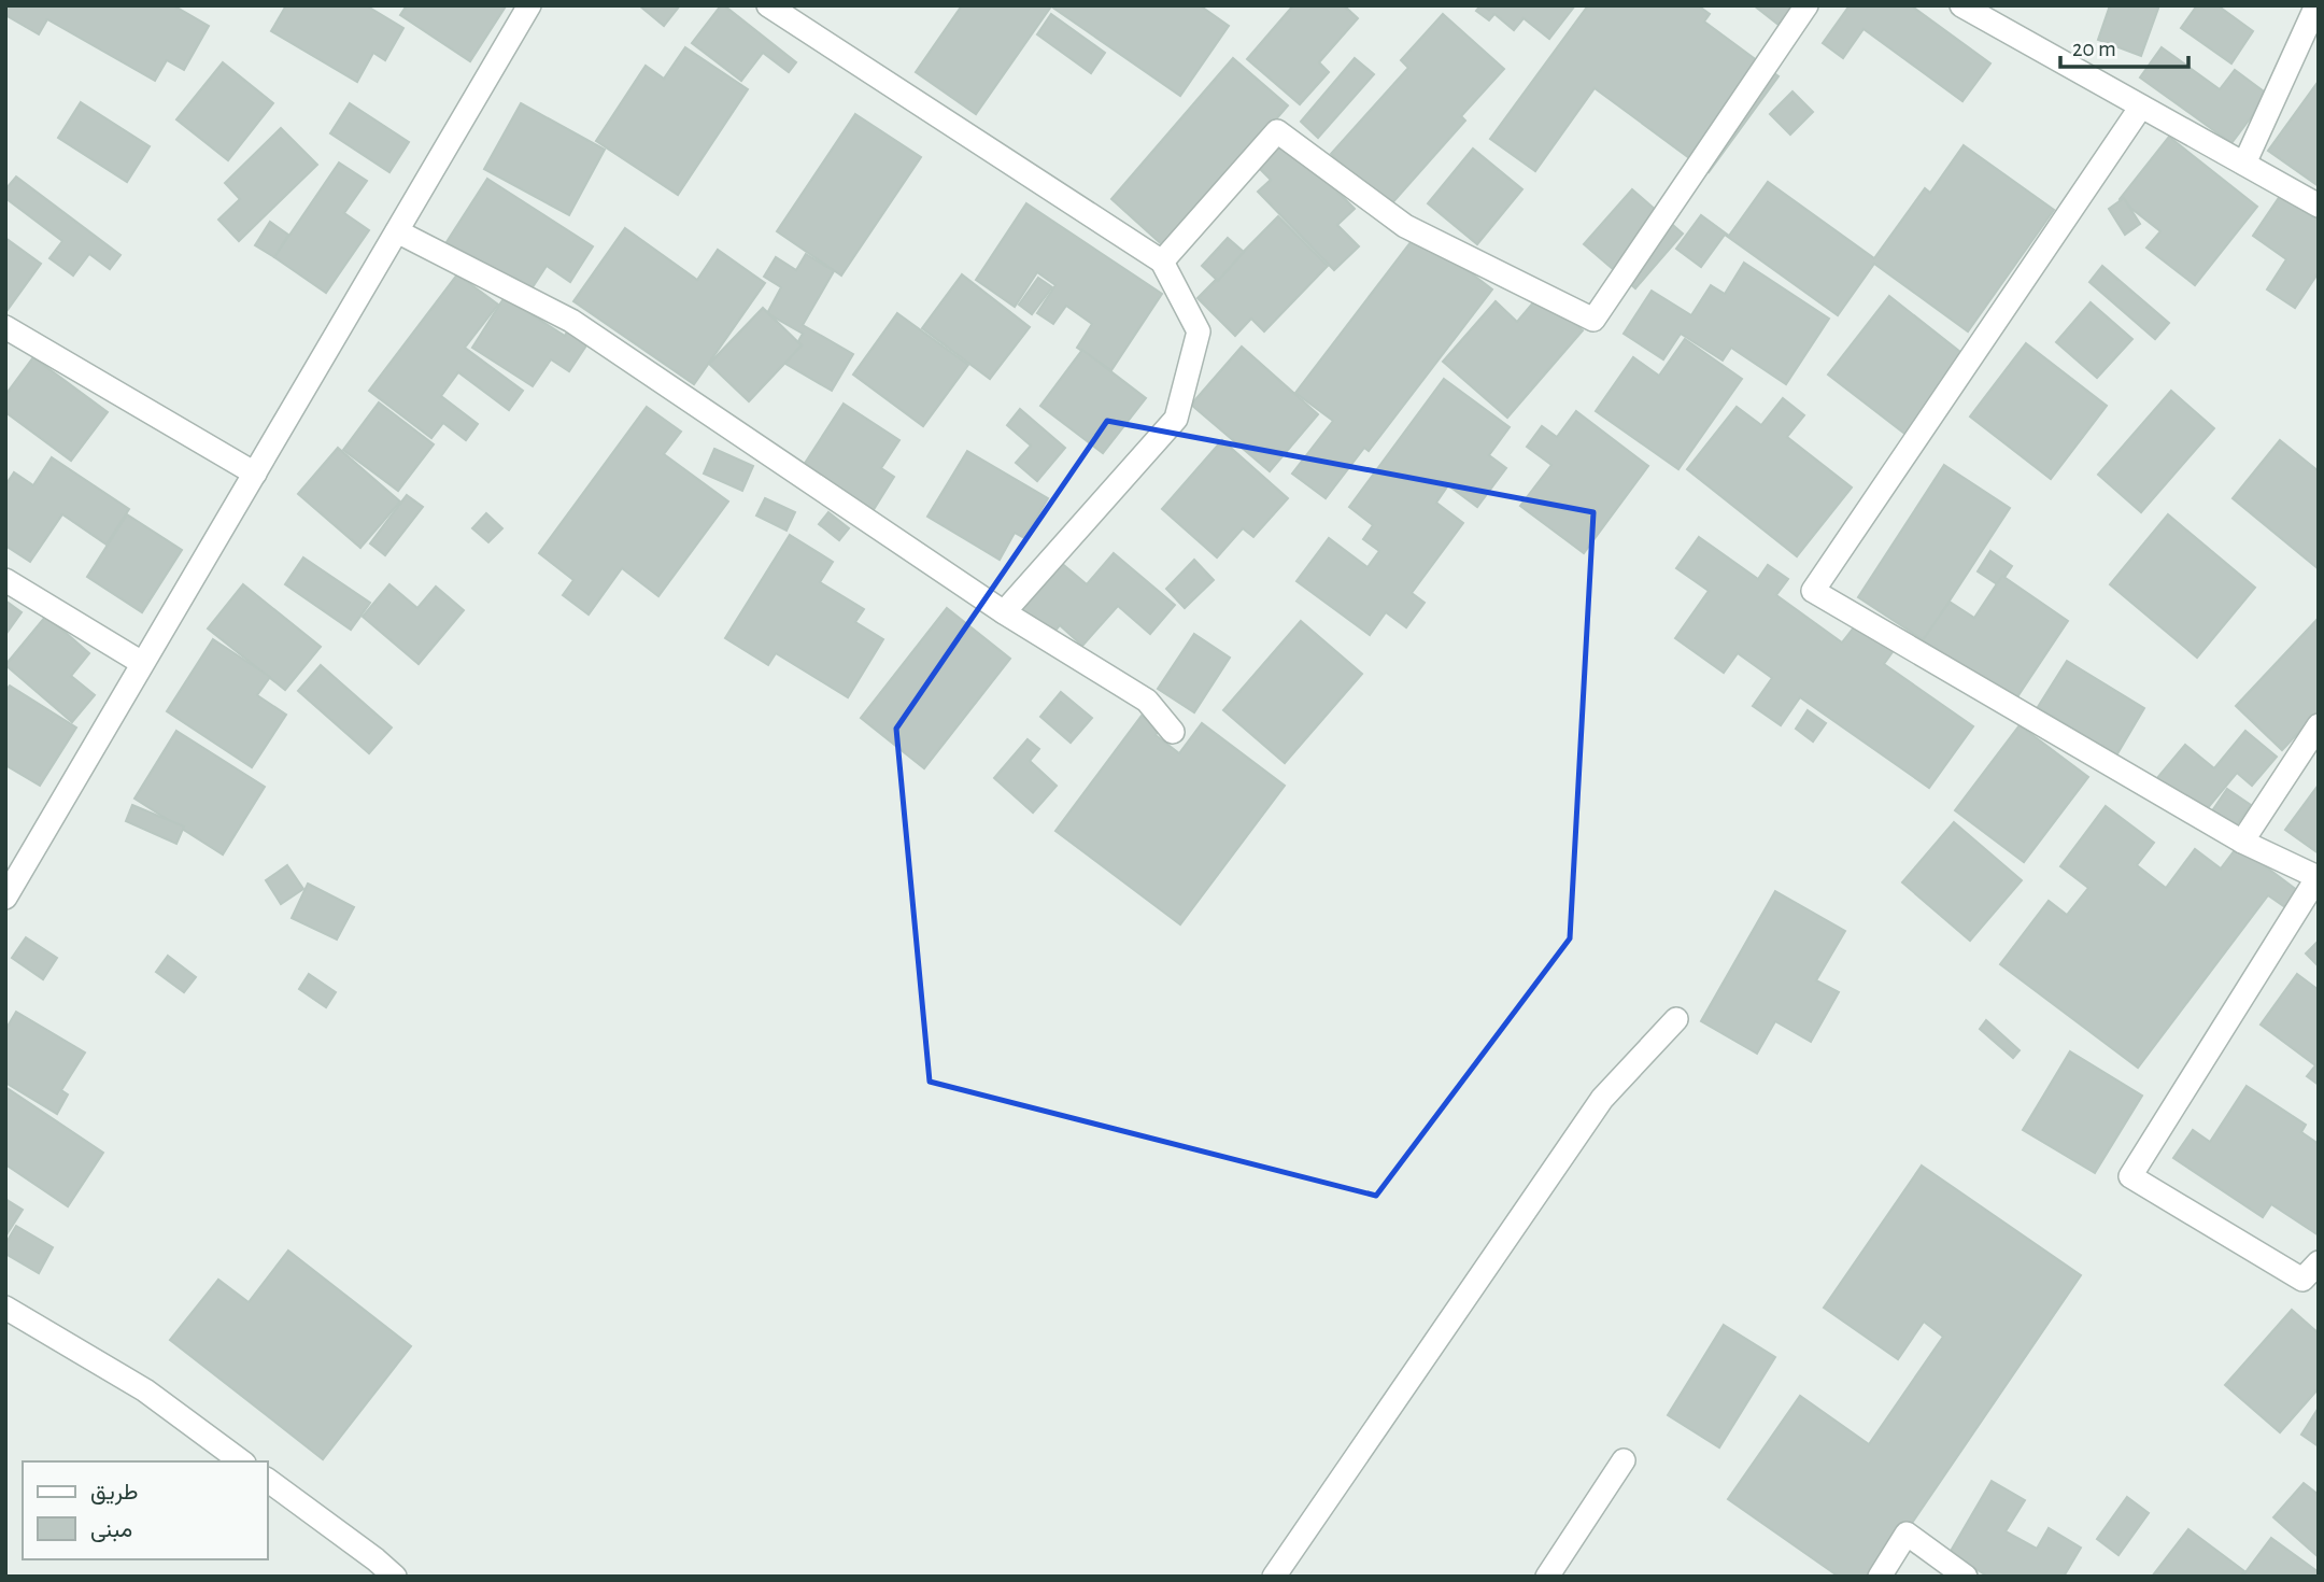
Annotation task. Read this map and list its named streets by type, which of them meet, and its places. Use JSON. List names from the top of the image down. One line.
{"legend":["طريق","مبنى"],"scale_bar":"20 m"}
